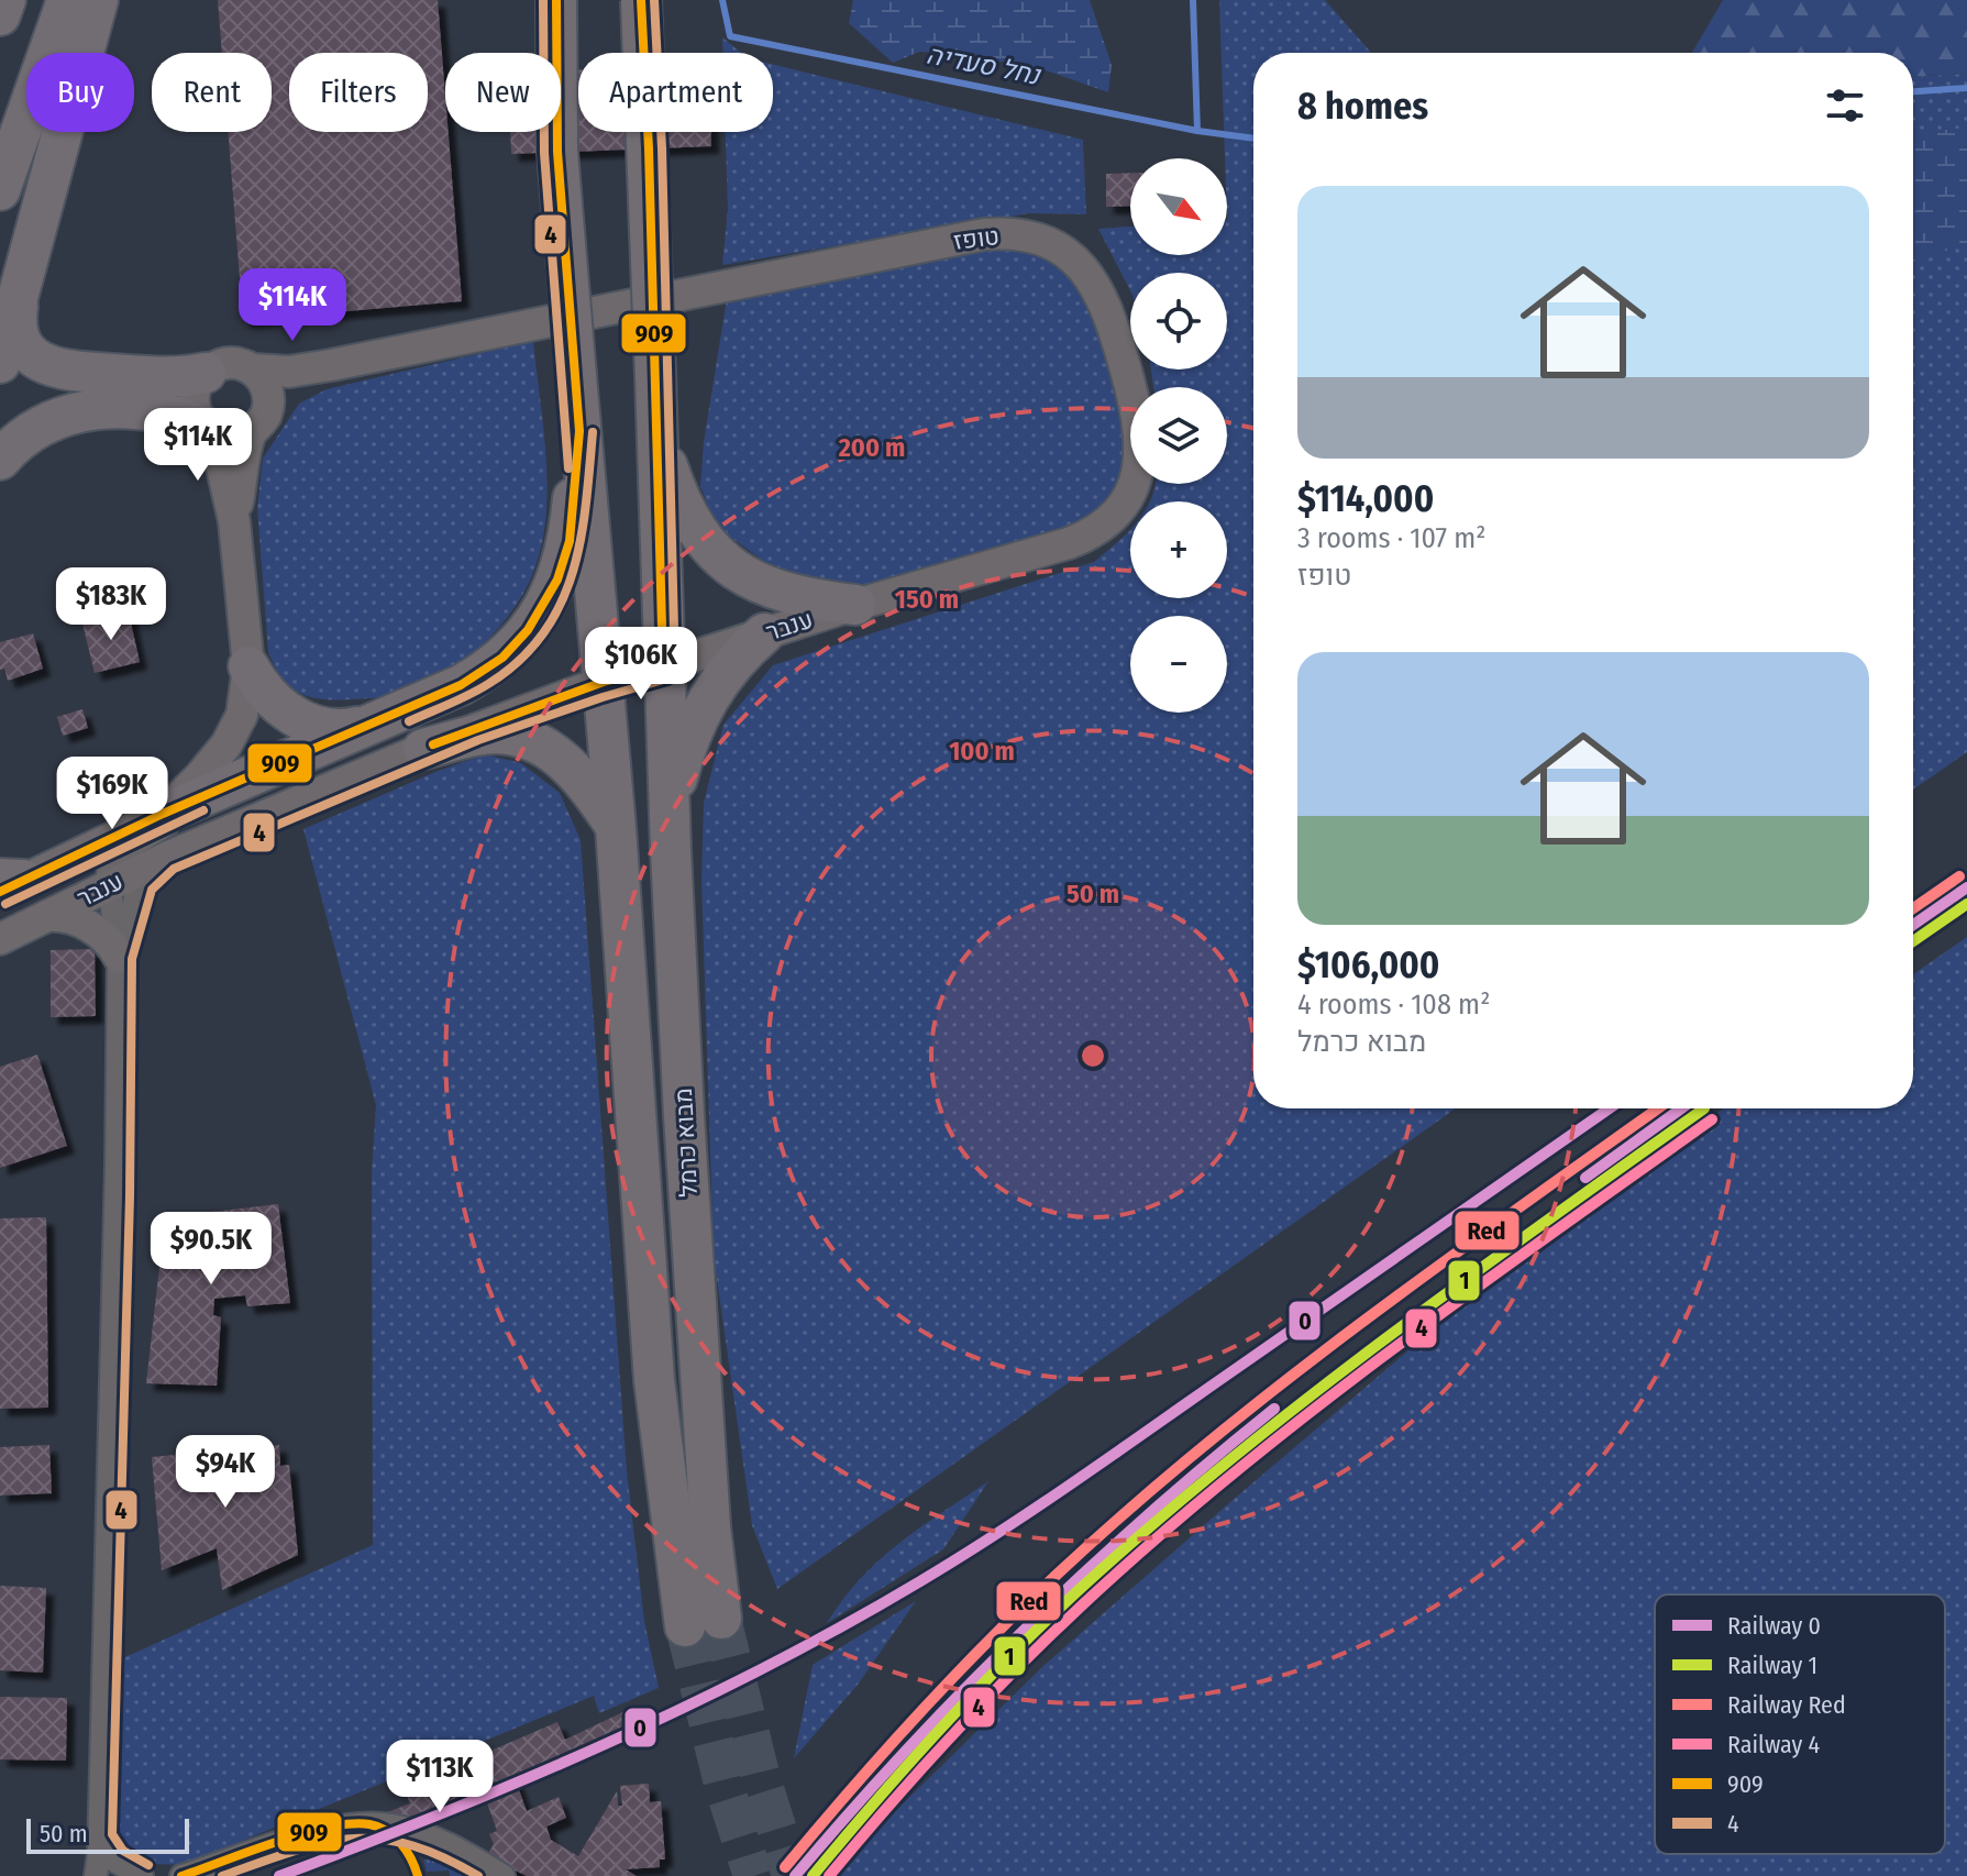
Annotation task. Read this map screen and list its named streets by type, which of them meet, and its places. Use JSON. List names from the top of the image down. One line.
{"streets":{"highway":["מבוא כרמל"],"street":["טופז","ענבר"]},"crossings":[["טופז","ענבר"],["ענבר","מבוא כרמל"]],"water":["נחל סעדיה"],"lines":["transit line 909","transit line 4","rail line Red","rail line 0","rail line 1","rail line 4"],"legend":["Railway 0","Railway 1","Railway Red","Railway 4","909","4"],"scale_bar":"50 m","north":"bottom right","page":{"chip":["Buy","Rent","Filters","New","Apartment"],"heading":"8 homes","map_buttons":["+","−"],"list":[{"name":"$114,000","note":"3 rooms · 107 m² · טופז"},{"name":"$106,000","note":"4 rooms · 108 m² · מבוא כרמל"}],"price":["$114K","$114K","$183K","$106K","$169K","$90.5K","$94K","$113K"],"scale":"50 m"},"rings":["200 m","150 m","100 m","50 m"]}
